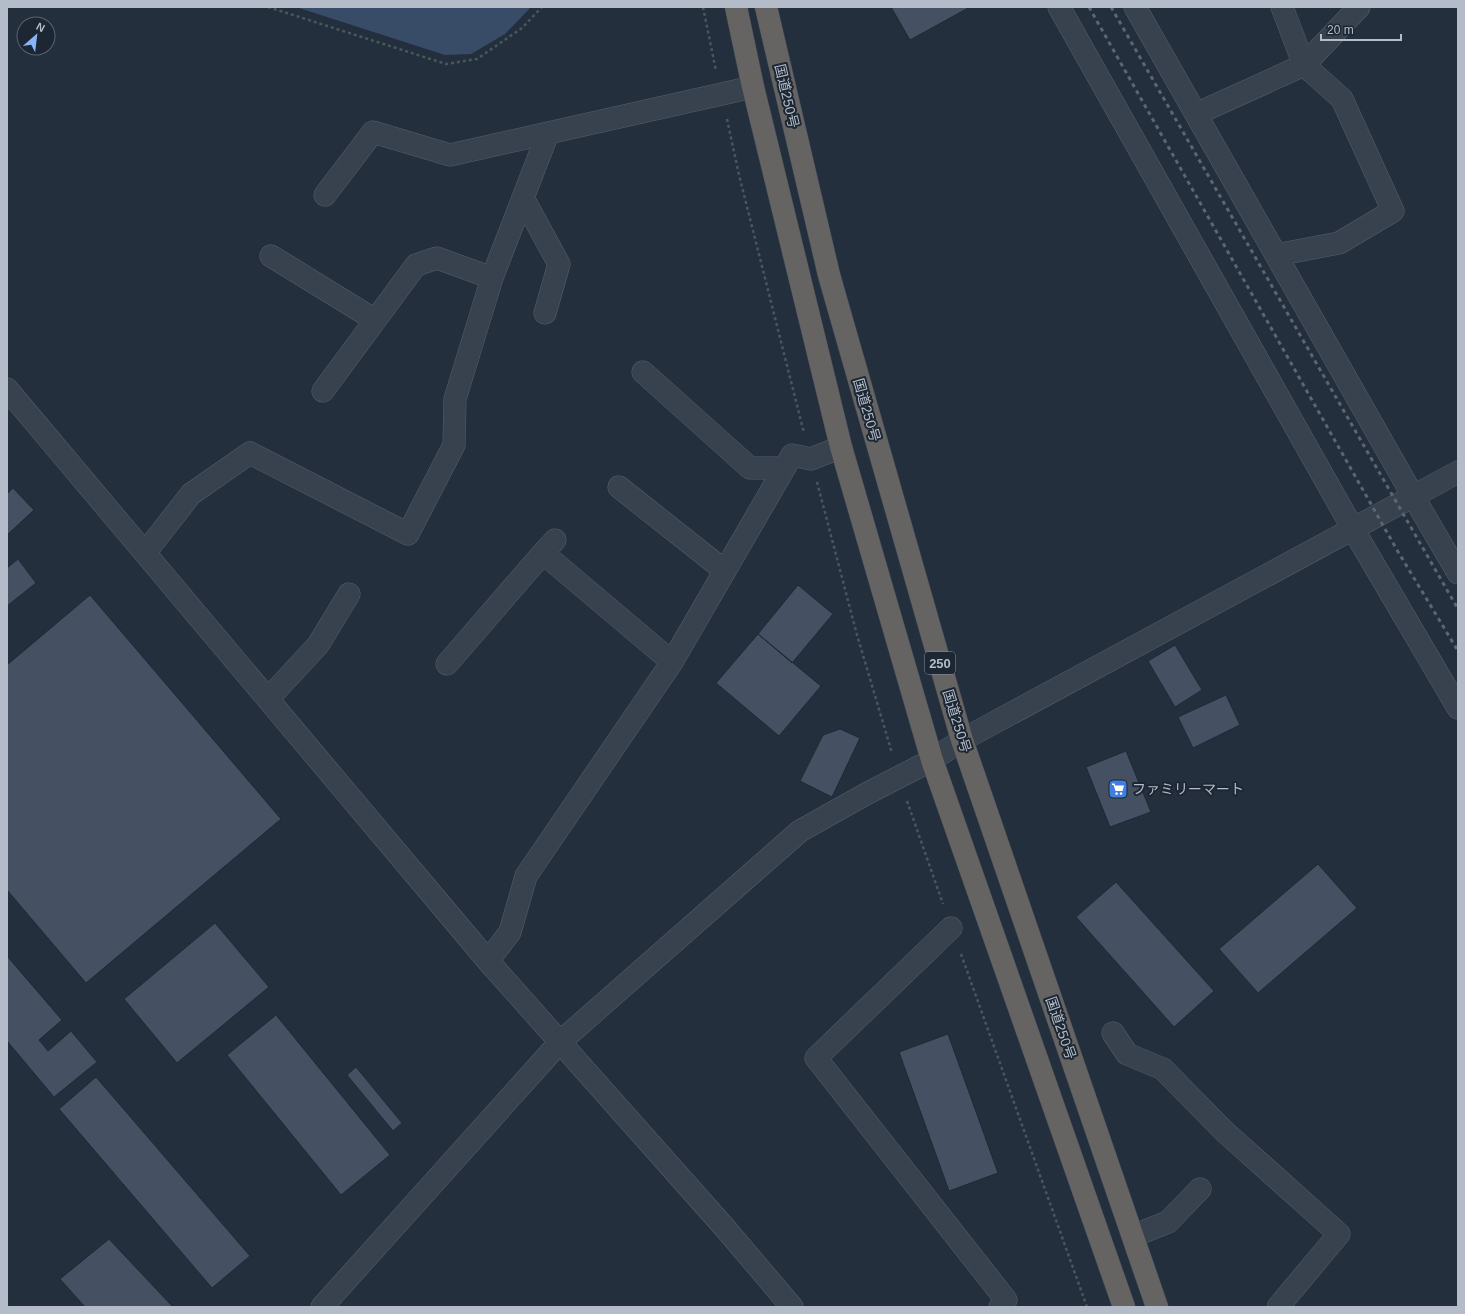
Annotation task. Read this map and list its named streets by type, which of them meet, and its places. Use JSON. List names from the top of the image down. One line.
{"streets":{"highway":["国道250号","250"]},"places":{"supermarket":["ファミリーマート"]},"scale_bar":"20 m","north":"top right"}
